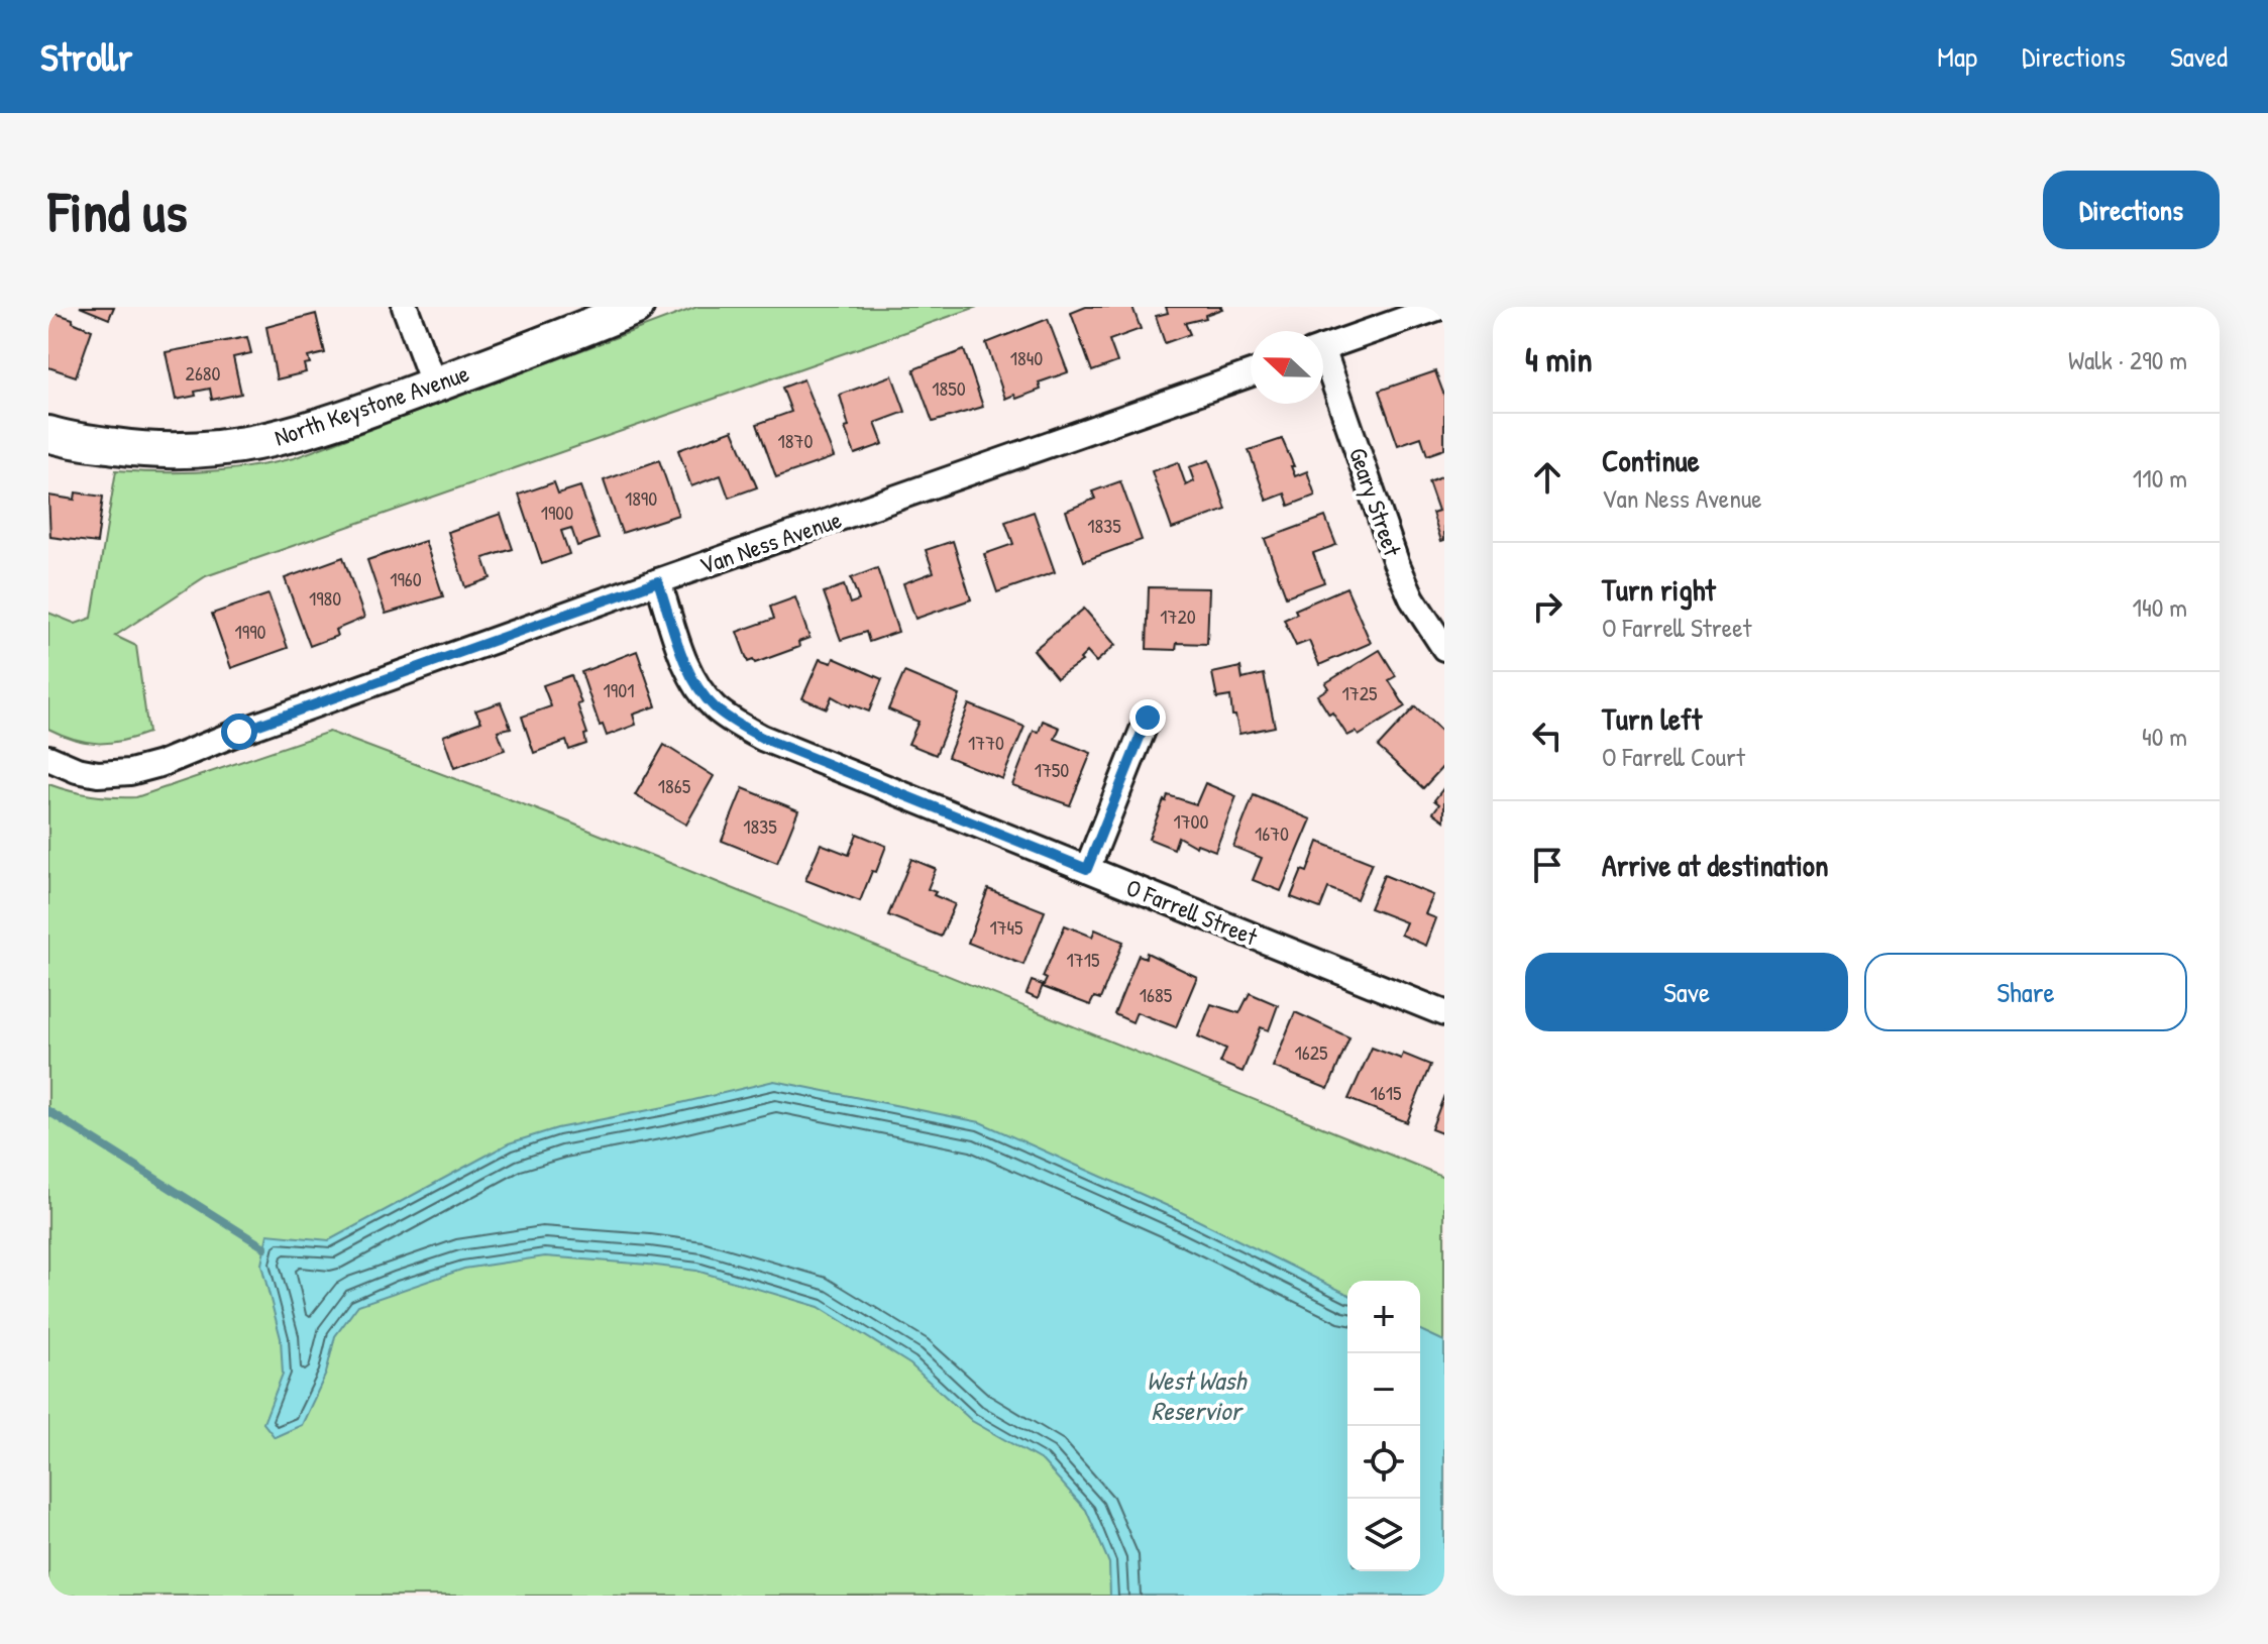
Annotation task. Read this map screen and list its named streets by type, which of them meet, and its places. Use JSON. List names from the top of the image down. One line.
{"streets":{"street":["North Keystone Avenue","Geary Street","Van Ness Avenue","O Farrell Street"]},"crossings":[["Van Ness Avenue","O Farrell Street"]],"water":["West Wash Reservior"],"house_numbers":["1840","2680","1850","1870","1890","1900","1835","1960","1980","1720","1990","1901","1725","1770","1750","1865","1700","1835","1670","1745","1715","1685","1625","1615"],"north":"left","page":{"header":"Strollr","nav":["Map","Directions","Saved"],"buttons":["Directions",["Save","Share"]],"title":"Find us","heading":["4 min","Walk · 290 m"],"list":[["Continue","Van Ness Avenue","110 m"],["Turn right","O Farrell Street","140 m"],["Turn left","O Farrell Court","40 m"],"Arrive at destination"],"map_buttons":["+","−"]}}
